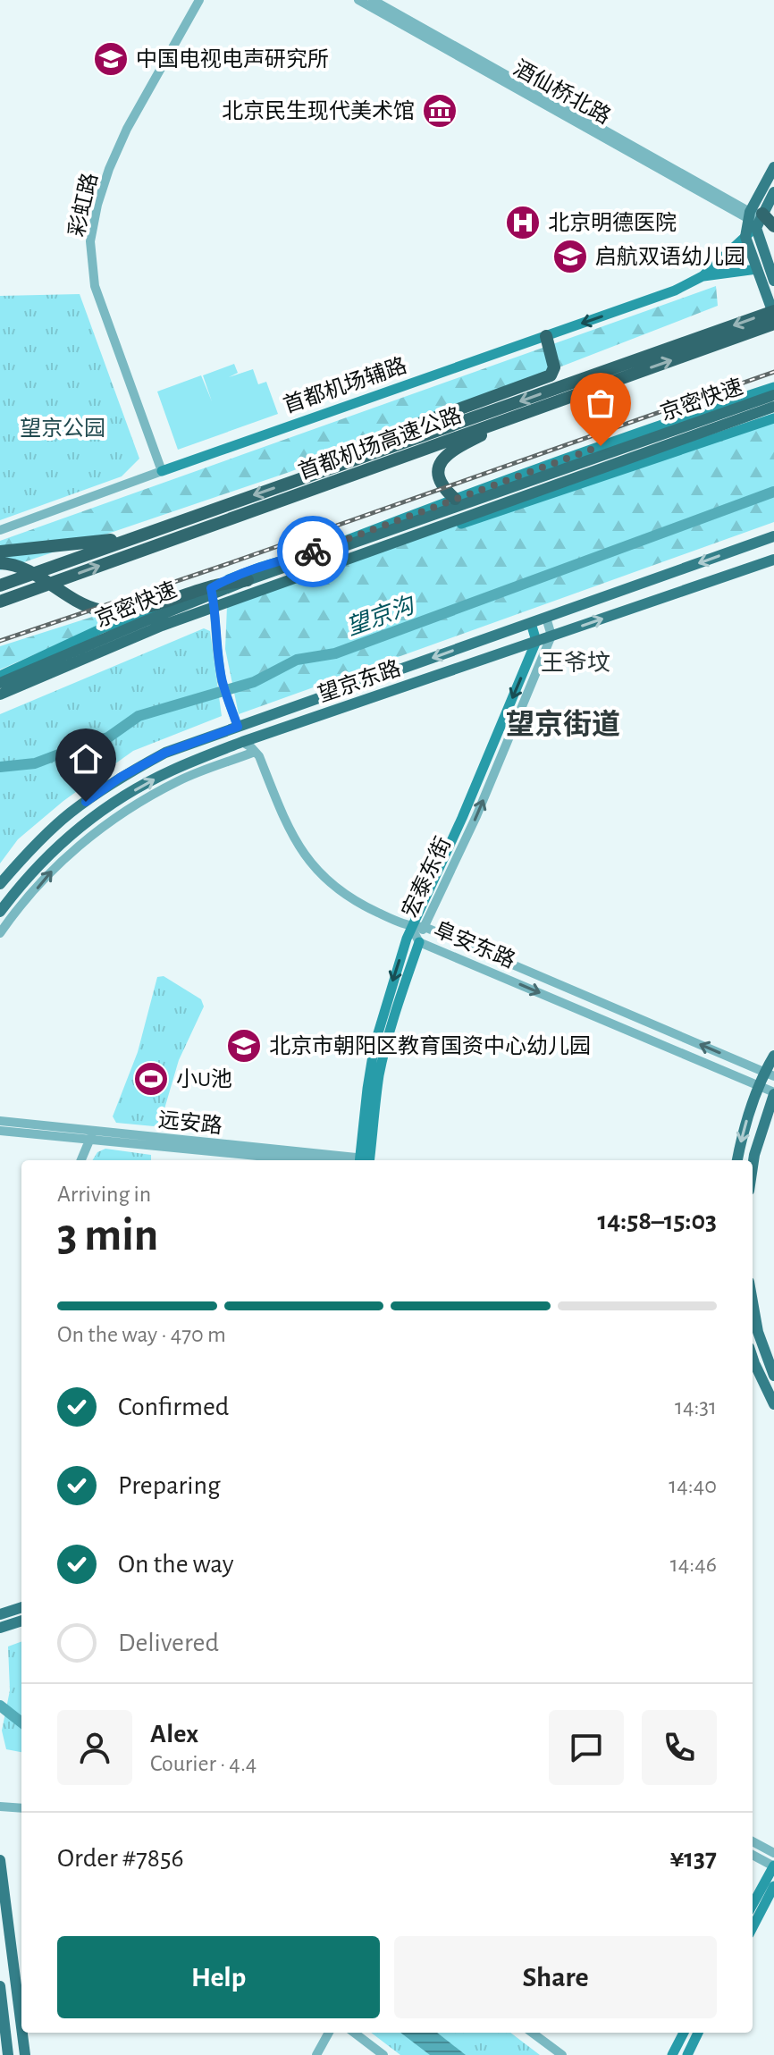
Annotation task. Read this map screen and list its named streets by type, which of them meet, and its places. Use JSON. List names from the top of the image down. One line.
{"streets":{"highway":["京密快速","首都机场高速公路"],"main road":["首都机场辅路","望京东路","宏泰东街"],"street":["酒仙桥北路","彩虹路","阜安东路","远安路"]},"crossings":[["彩虹路","首都机场辅路"],["望京东路","宏泰东街"],["宏泰东街","阜安东路"]],"districts":["王爷坟","望京街道"],"water":["望京沟"],"parks":["望京公园"],"places":{"school or university":["中国电视电声研究所","启航双语幼儿园","北京市朝阳区教育国资中心幼儿园"],"museum":["北京民生现代美术馆"],"hospital":["北京明德医院"],"sports":["小U池"]},"page":{"heading":["3 min","Arriving in","14:58–15:03"],"panel":["Alex","Courier · 4.4","Order #7856","¥137"],"bar":"On the way · 470 m","list":[["Confirmed","14:31"],["Preparing","14:40"],["On the way","14:46"],"Delivered"],"buttons":["Help","Share"]}}
